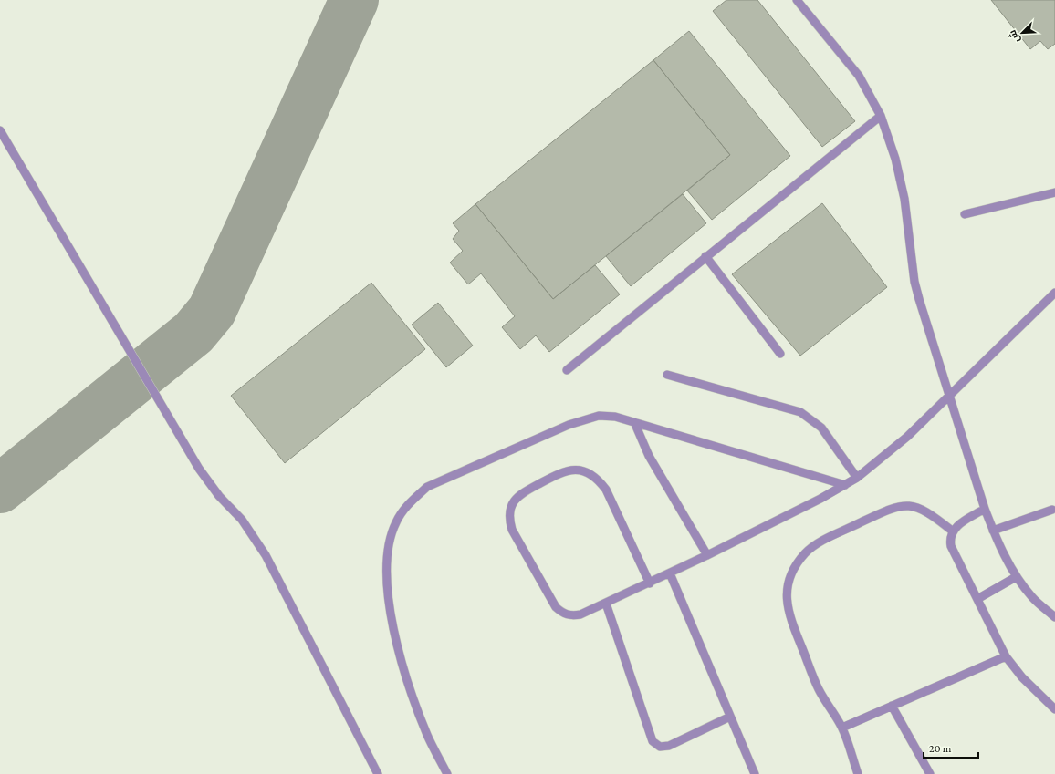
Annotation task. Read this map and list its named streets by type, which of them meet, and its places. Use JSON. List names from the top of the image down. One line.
{"scale_bar":"20 m","north":"bottom left"}
